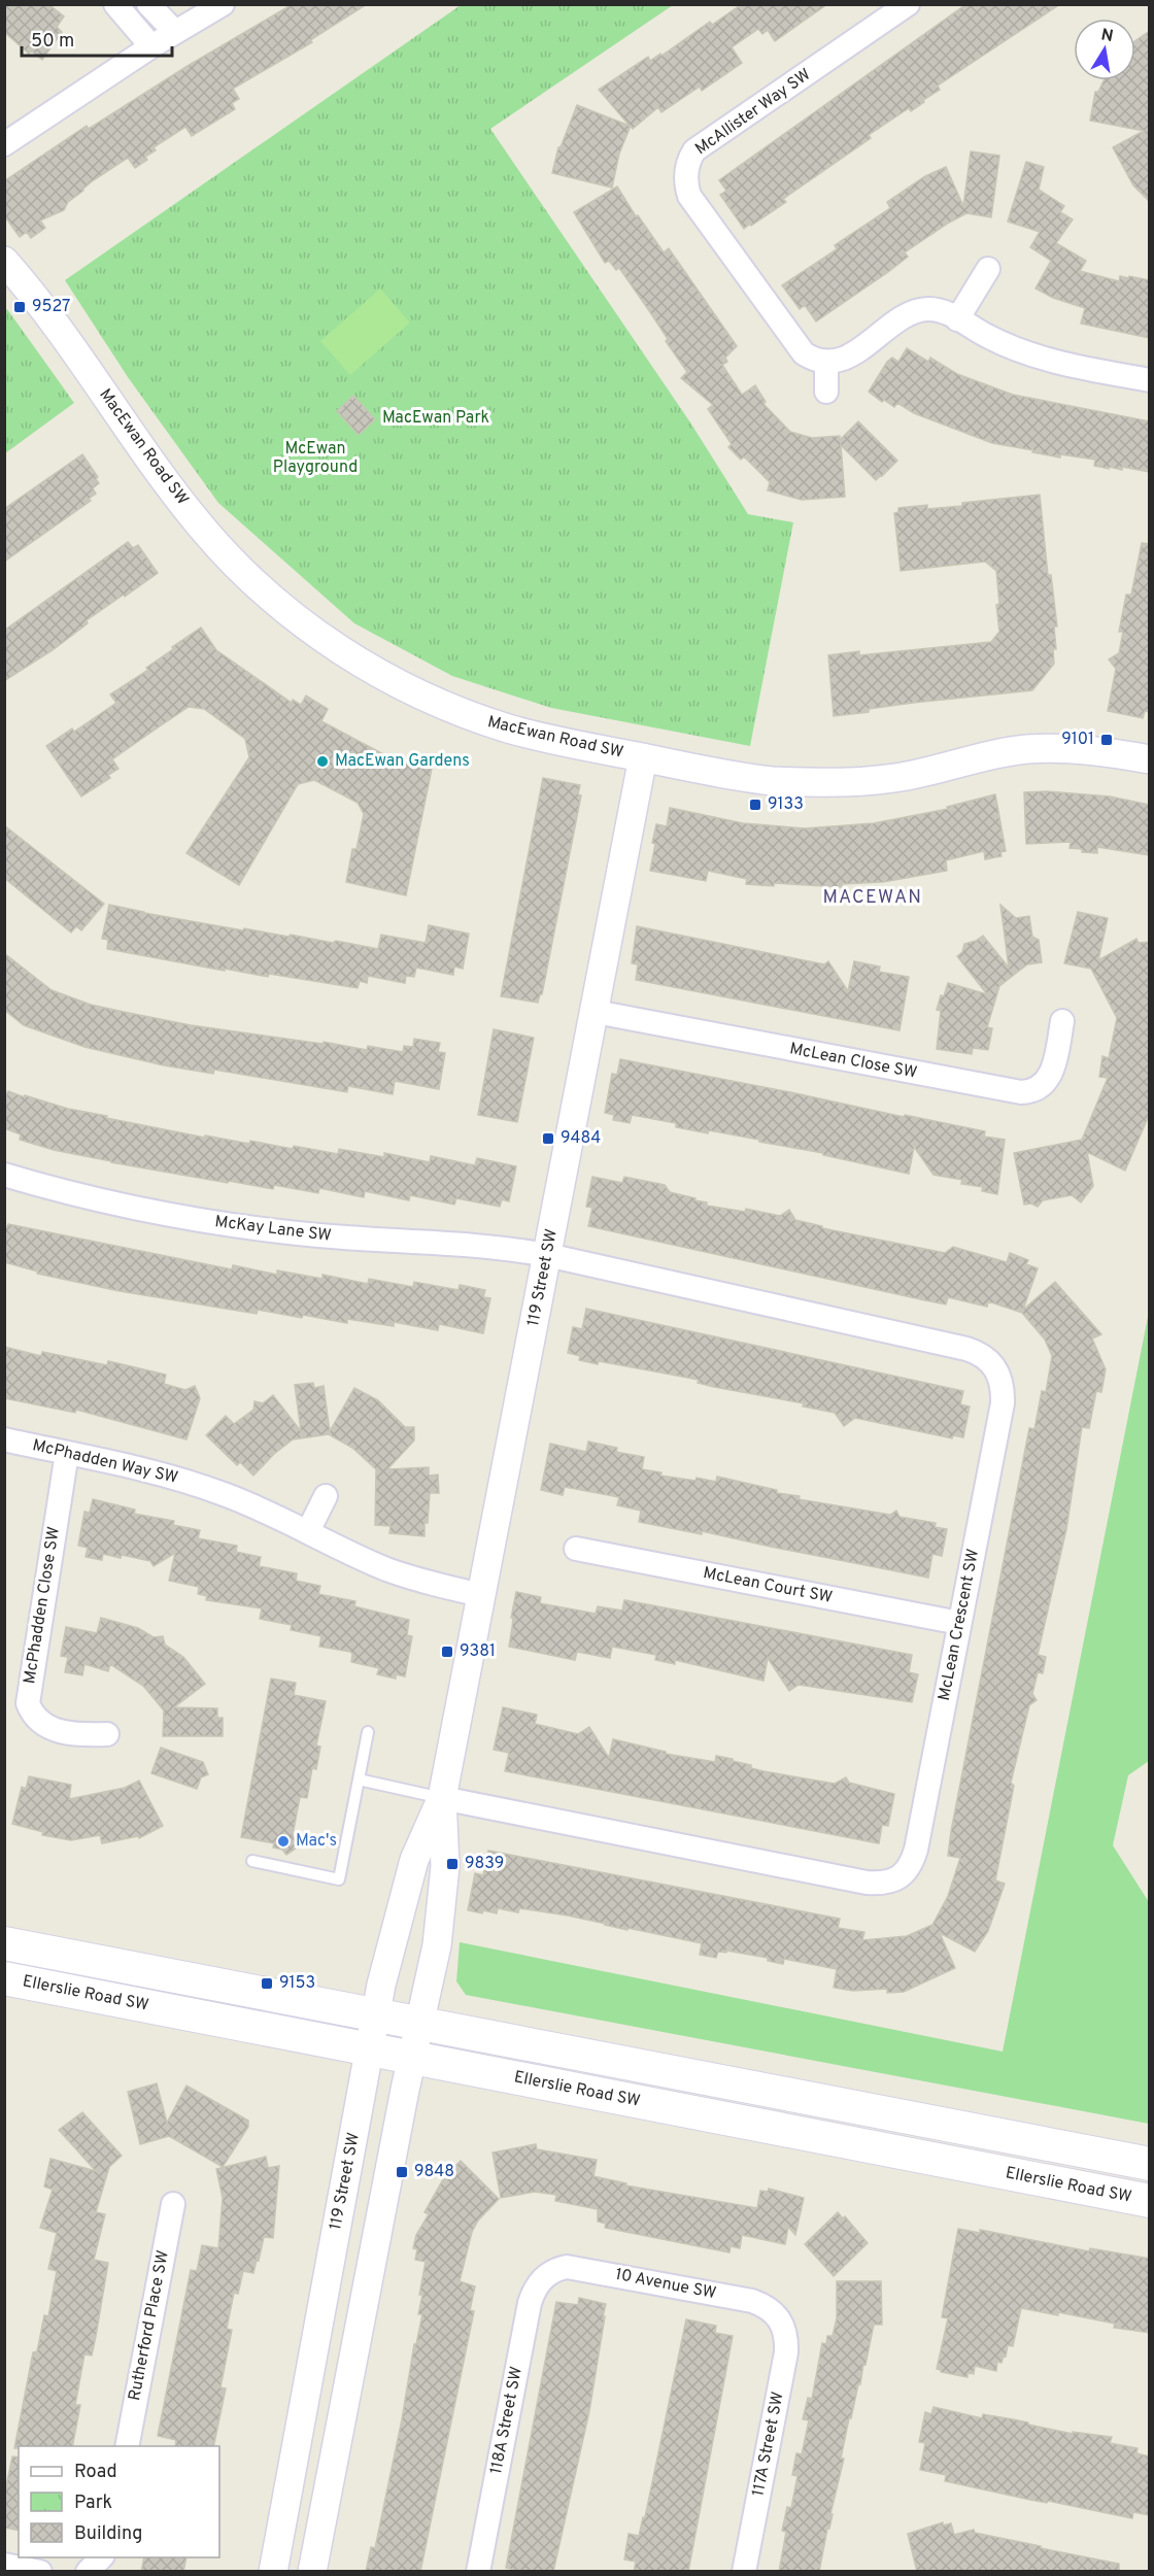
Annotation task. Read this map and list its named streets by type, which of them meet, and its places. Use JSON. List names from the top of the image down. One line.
{"streets":{"main road":["Ellerslie Road SW"],"street":["McAllister Way SW","MacEwan Road SW","McLean Close SW","McKay Lane SW","119 Street SW","McPhadden Way SW","McLean Court SW","McPhadden Close SW","McLean Crescent SW","10 Avenue SW","Rutherford Place SW","118A Street SW","117A Street SW"]},"crossings":[["MacEwan Road SW","119 Street SW"],["McLean Close SW","119 Street SW"],["McKay Lane SW","119 Street SW"],["McKay Lane SW","McLean Crescent SW"],["119 Street SW","McPhadden Way SW"],["119 Street SW","McLean Crescent SW"],["119 Street SW","Ellerslie Road SW"],["McPhadden Way SW","McPhadden Close SW"],["McLean Court SW","McLean Crescent SW"],["10 Avenue SW","118A Street SW"],["10 Avenue SW","117A Street SW"]],"districts":["MACEWAN"],"parks":["MacEwan Park","McEwan Playground"],"places":{"transit":["9527","9101","9133","9484","9381","9839","9153","9848"],"other":["MacEwan Gardens","Mac's"]},"legend":["Road","Park","Building"],"scale_bar":"50 m","north":"top"}
